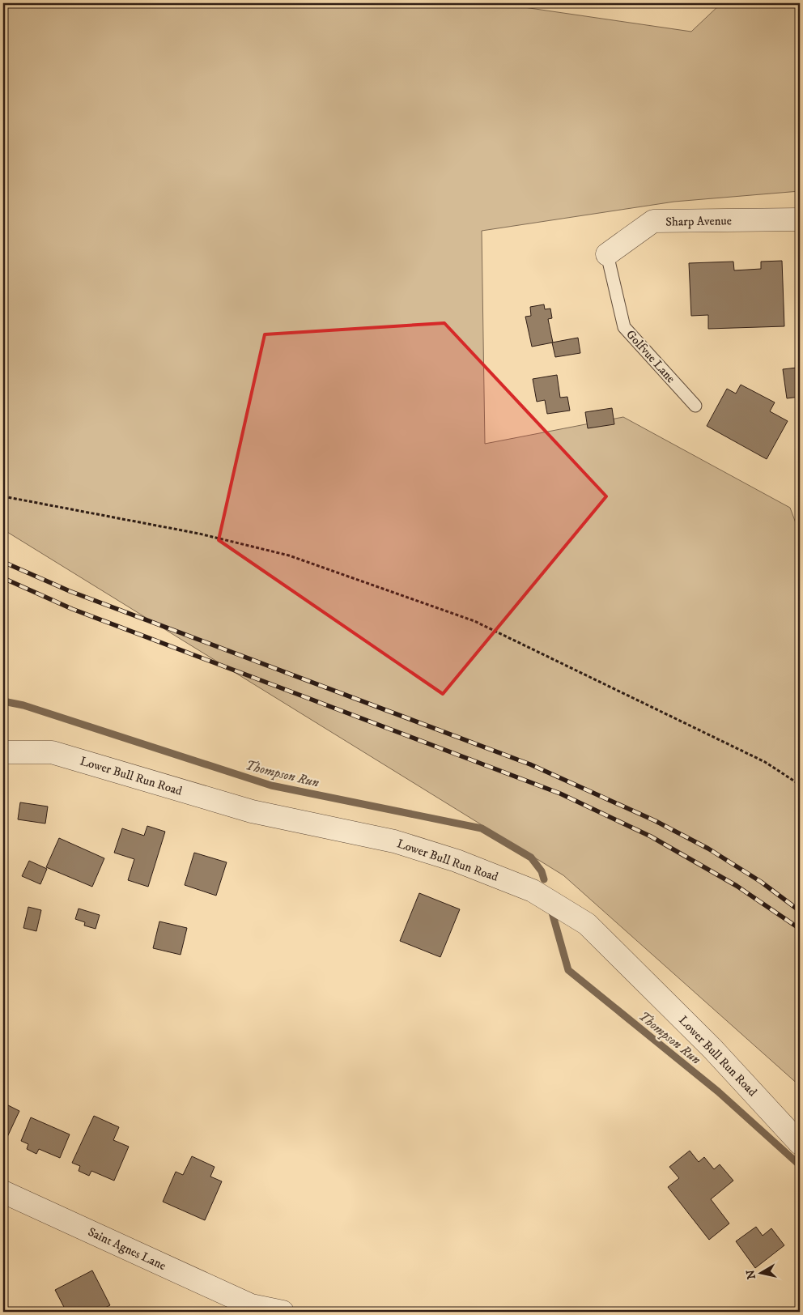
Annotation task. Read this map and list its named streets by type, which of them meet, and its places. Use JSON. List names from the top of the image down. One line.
{"streets":{"street":["Sharp Avenue","Lower Bull Run Road","Saint Agnes Lane"],"lane":["Golfvue Lane"]},"crossings":[["Sharp Avenue","Golfvue Lane"]],"water":["Thompson Run"],"north":"left"}
